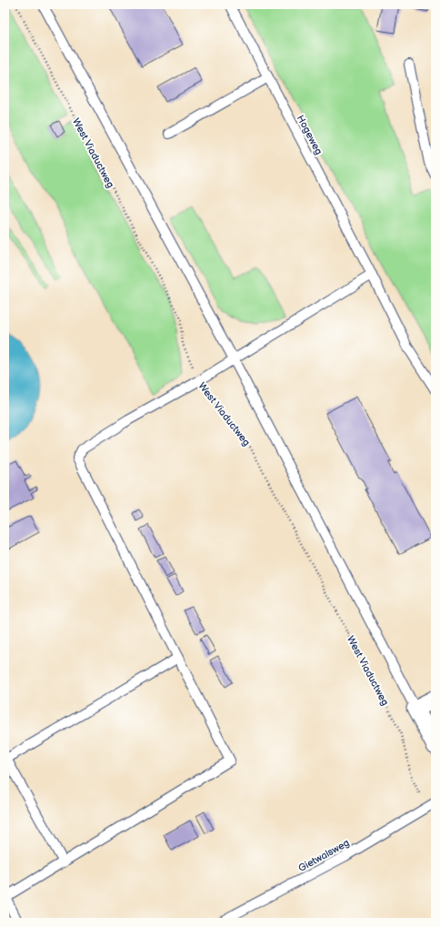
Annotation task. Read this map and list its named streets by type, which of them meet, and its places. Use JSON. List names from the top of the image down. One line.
{"streets":{"lane":["Hogeweg","Gietwalsweg"],"path":["West Viaductweg"]},"crossings":[["West Viaductweg","Gietwalsweg"]]}
